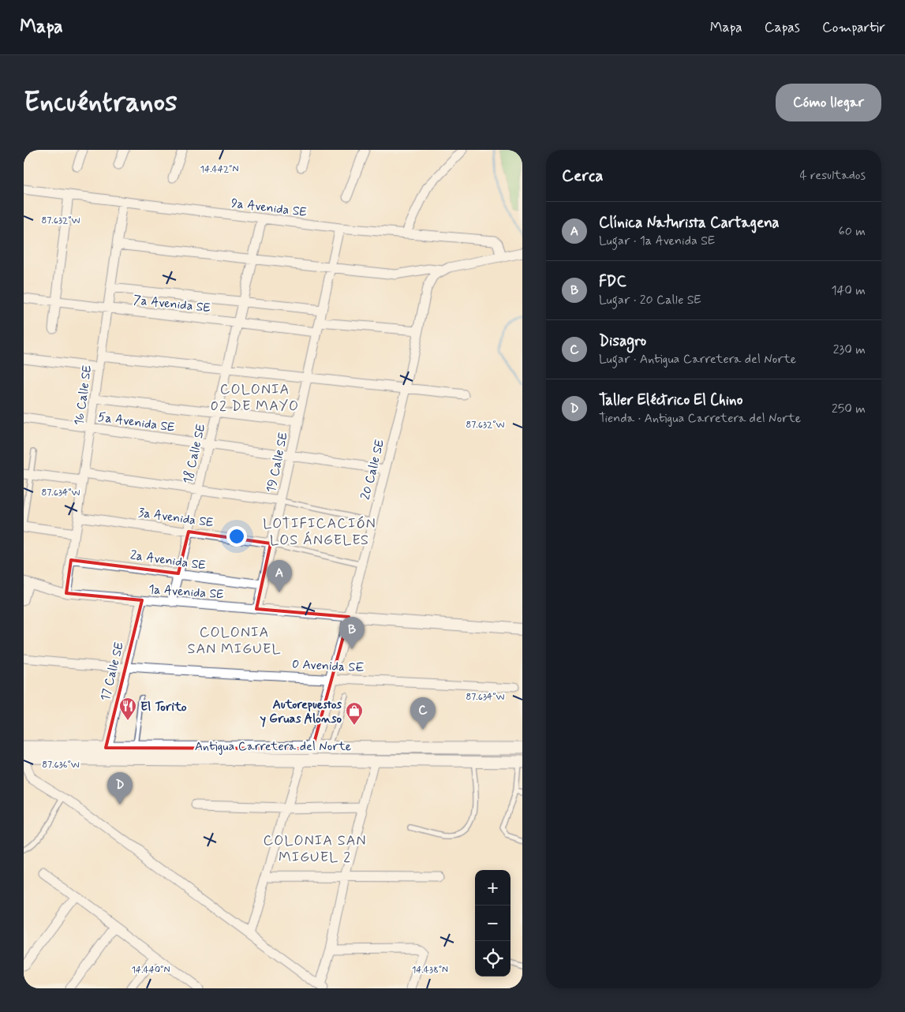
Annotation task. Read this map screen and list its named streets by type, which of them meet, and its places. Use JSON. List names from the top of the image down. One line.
{"streets":{"main road":["Antigua Carretera del Norte"],"street":["9a Avenida SE","7a Avenida SE","16 Calle SE","5a Avenida SE","18 Calle SE","19 Calle SE","20 Calle SE","3a Avenida SE","2a Avenida SE","1a Avenida SE","0 Avenida SE","17 Calle SE"]},"crossings":[["9a Avenida SE","16 Calle SE"],["9a Avenida SE","18 Calle SE"],["9a Avenida SE","19 Calle SE"],["7a Avenida SE","16 Calle SE"],["7a Avenida SE","18 Calle SE"],["7a Avenida SE","19 Calle SE"],["16 Calle SE","5a Avenida SE"],["16 Calle SE","3a Avenida SE"],["16 Calle SE","2a Avenida SE"],["16 Calle SE","1a Avenida SE"],["5a Avenida SE","18 Calle SE"],["5a Avenida SE","19 Calle SE"],["5a Avenida SE","20 Calle SE"],["18 Calle SE","3a Avenida SE"],["18 Calle SE","2a Avenida SE"],["18 Calle SE","1a Avenida SE"],["19 Calle SE","3a Avenida SE"],["19 Calle SE","2a Avenida SE"],["19 Calle SE","1a Avenida SE"],["20 Calle SE","1a Avenida SE"],["20 Calle SE","0 Avenida SE"],["20 Calle SE","Antigua Carretera del Norte"],["1a Avenida SE","17 Calle SE"],["0 Avenida SE","17 Calle SE"],["17 Calle SE","Antigua Carretera del Norte"]],"districts":["COLONIA 02 DE MAYO","LOTIFICACIÓN LOS ÁNGELES","COLONIA SAN MIGUEL","COLONIA SAN MIGUEL 2"],"places":{"restaurant":["El Torito"],"shop":["Autorepuestos y Gruas Alonso"]},"page":{"header":"Mapa","nav":["Mapa","Capas","Compartir"],"buttons":"Cómo llegar","title":"Encuéntranos","heading":["Cerca","4 resultados"],"list":[{"mark":"A","name":"Clínica Naturista Cartagena","note":"Lugar · 1a Avenida SE","value":"60 m"},{"mark":"B","name":"FDC","note":"Lugar · 20 Calle SE","value":"140 m"},{"mark":"C","name":"Disagro","note":"Lugar · Antigua Carretera del Norte","value":"230 m"},{"mark":"D","name":"Taller Eléctrico El Chino","note":"Tienda · Antigua Carretera del Norte","value":"250 m"}],"pins":["A","B","C","D"],"map_buttons":["+","−"]},"coordinates":["14.442°N","87.632°W","87.634°W","87.636°W","14.440°N","14.438°N"]}
